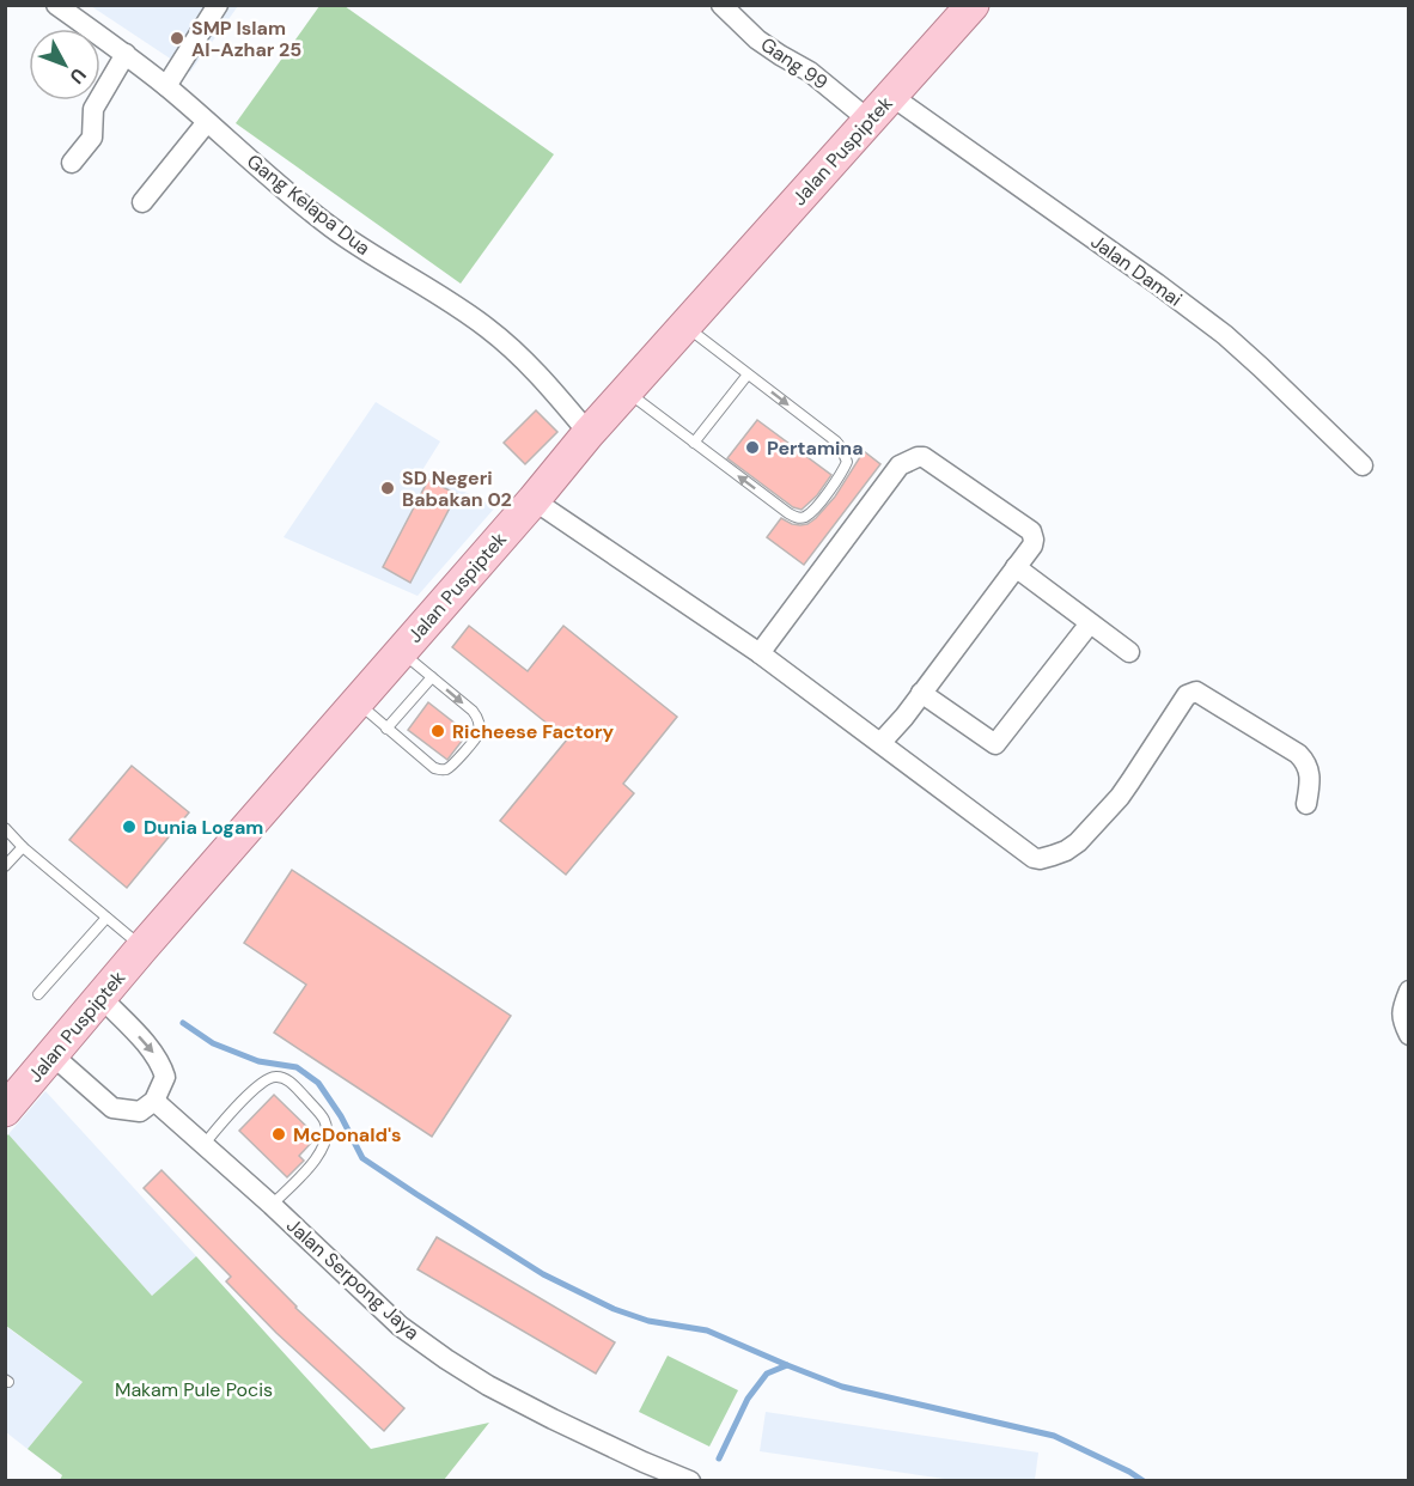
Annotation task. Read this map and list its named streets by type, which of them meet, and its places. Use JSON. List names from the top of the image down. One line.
{"streets":{"main road":["Jalan Puspiptek"],"street":["Gang 99","Gang Kelapa Dua","Jalan Damai","Jalan Serpong Jaya"]},"crossings":[["Gang 99","Jalan Puspiptek"],["Jalan Puspiptek","Gang Kelapa Dua"],["Jalan Puspiptek","Jalan Damai"]],"parks":["Makam Pule Pocis"],"places":["SMP Islam Al-Azhar 25","Pertamina","SD Negeri Babakan 02","Richeese Factory","Dunia Logam","McDonald's"],"north":"bottom right"}
